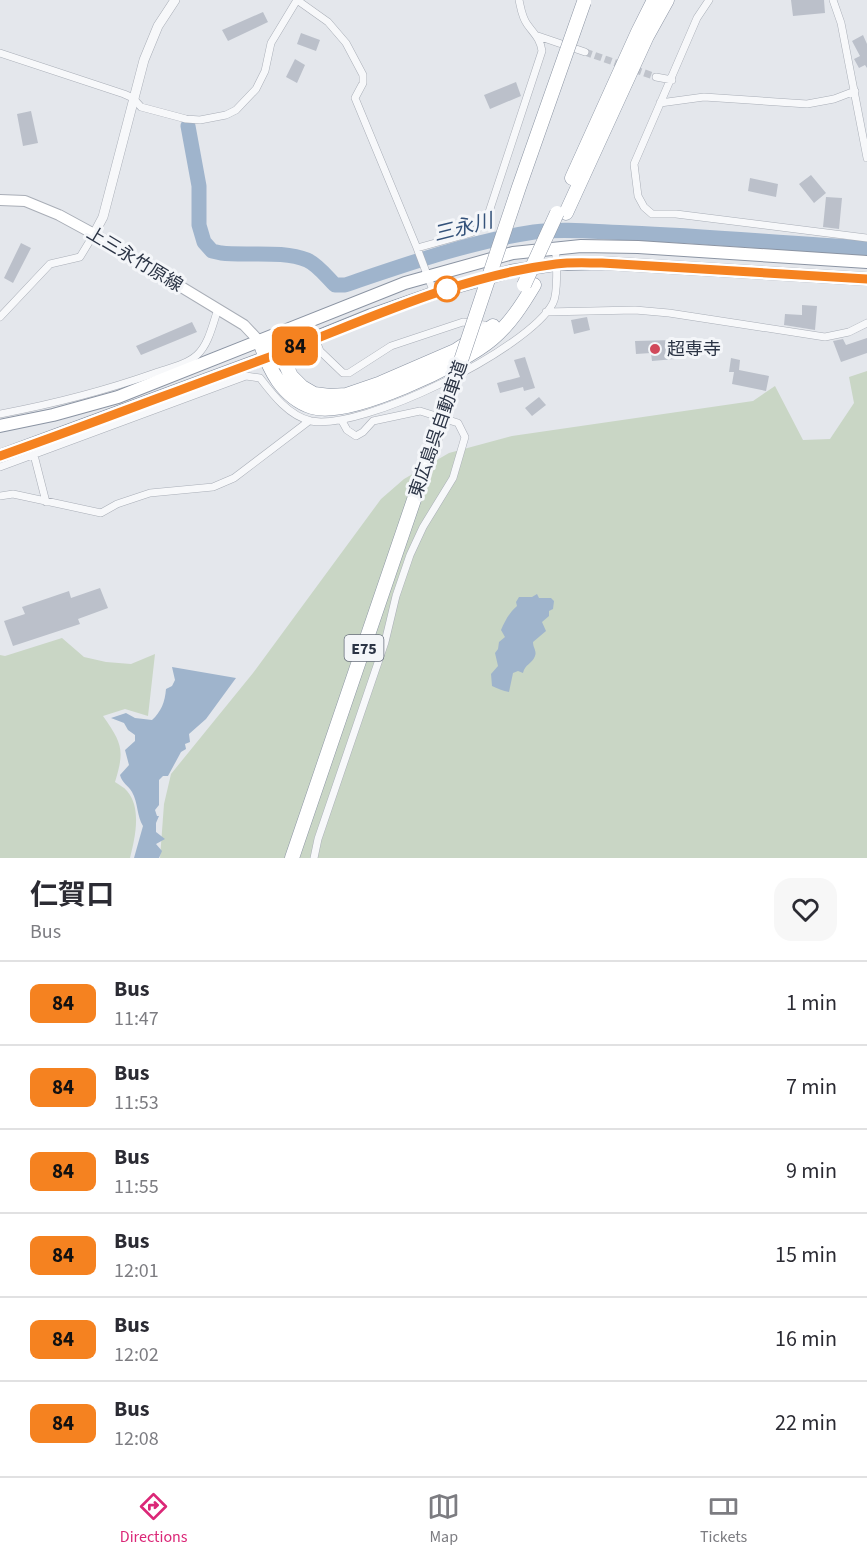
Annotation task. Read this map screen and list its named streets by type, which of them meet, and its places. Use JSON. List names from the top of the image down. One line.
{"streets":{"highway":["東広島呉自動車道","E75"],"main road":["上三永竹原線"]},"water":["三永川"],"places":["超専寺"],"lines":["bus line 84"],"page":{"on_map":"84","heading":["仁賀口","Bus"],"list":[{"mark":"84","name":"Bus","note":"11:47","value":"1 min"},{"mark":"84","name":"Bus","note":"11:53","value":"7 min"},{"mark":"84","name":"Bus","note":"11:55","value":"9 min"},{"mark":"84","name":"Bus","note":"12:01","value":"15 min"},{"mark":"84","name":"Bus","note":"12:02","value":"16 min"},{"mark":"84","name":"Bus","note":"12:08","value":"22 min"}],"tabs":["Directions","Map","Tickets"]}}
